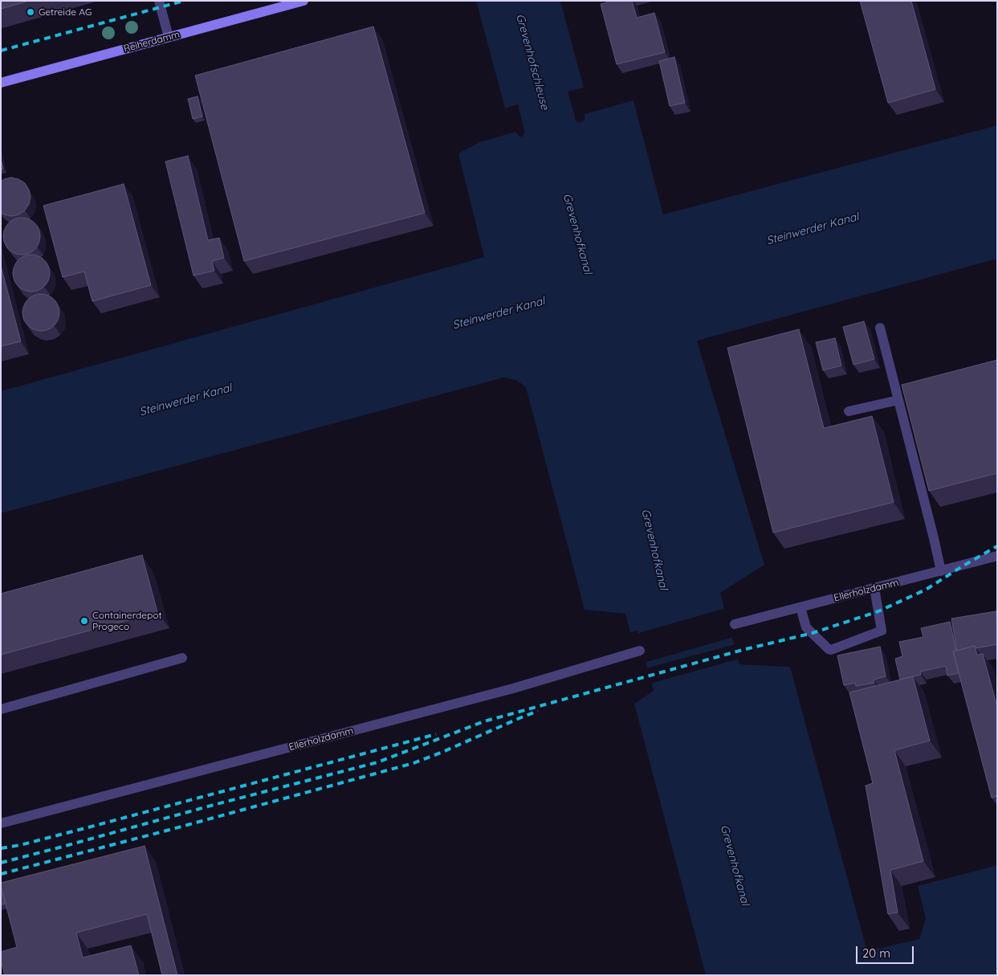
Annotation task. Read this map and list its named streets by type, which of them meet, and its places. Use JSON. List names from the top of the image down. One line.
{"streets":{"street":["Reiherdamm","Ellerholzdamm"]},"water":["Grevenhofschleuse","Steinwerder Kanal","Grevenhofkanal"],"places":["Getreide AG","Containerdepot Progeco"],"scale_bar":"20 m"}
